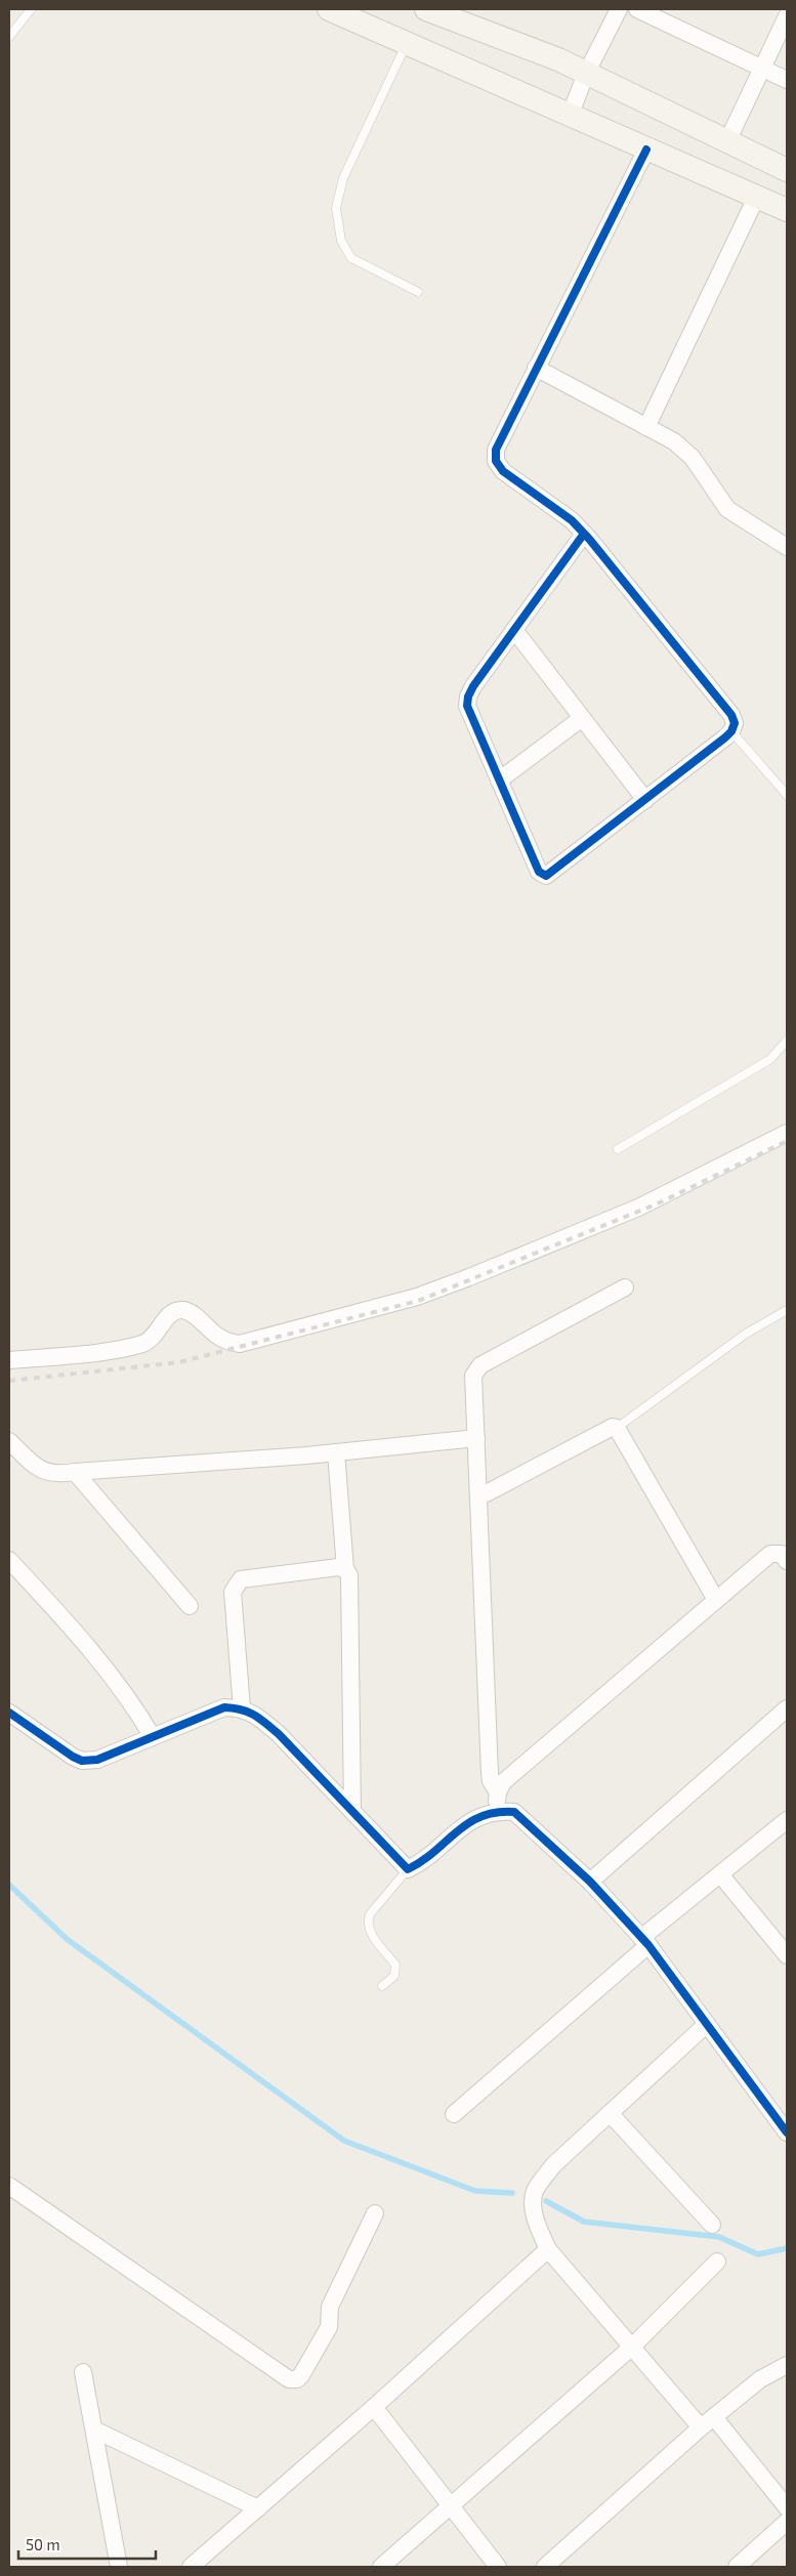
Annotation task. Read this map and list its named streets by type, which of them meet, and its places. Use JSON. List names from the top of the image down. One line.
{"scale_bar":"50 m"}
